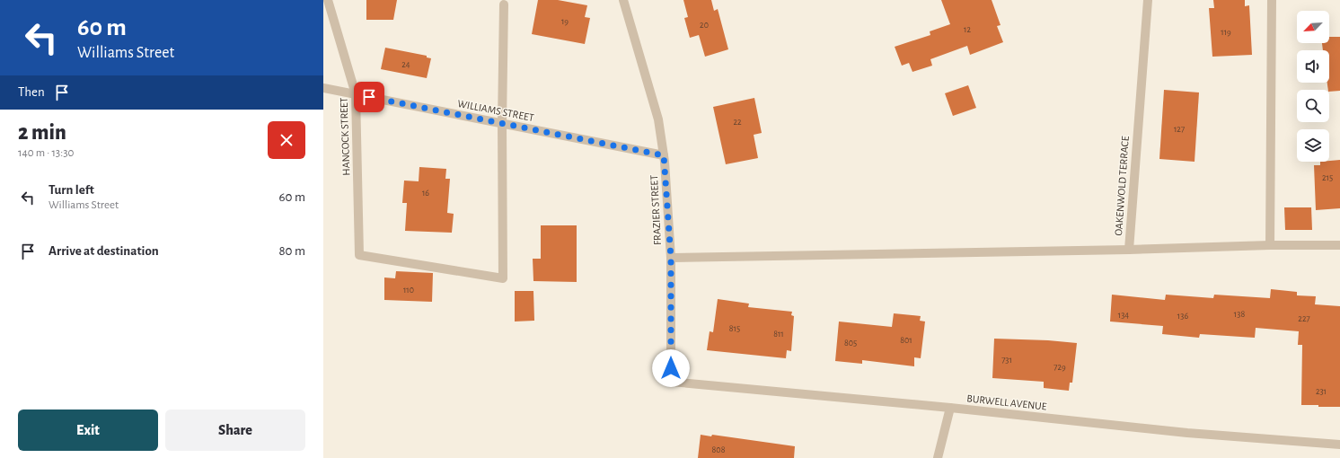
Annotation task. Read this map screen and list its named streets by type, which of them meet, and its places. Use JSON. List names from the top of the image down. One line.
{"streets":{"street":["WILLIAMS STREET","HANCOCK STREET","OAKENWOLD TERRACE","FRAZIER STREET","BURWELL AVENUE"]},"crossings":[["WILLIAMS STREET","HANCOCK STREET"],["WILLIAMS STREET","FRAZIER STREET"],["FRAZIER STREET","BURWELL AVENUE"]],"house_numbers":["19","20","12","119","24","22","127","215","16","110","138","134","136","227","815","811","801","805","731","729","231","808"],"north":"bottom left","page":{"turn":["60 m","Williams Street"],"then":"Then","heading":["2 min","140 m · 13:30"],"list":[{"name":"Turn left","note":"Williams Street","value":"60 m"},{"name":"Arrive at destination","value":"80 m"}],"buttons":["Exit","Share"]}}
